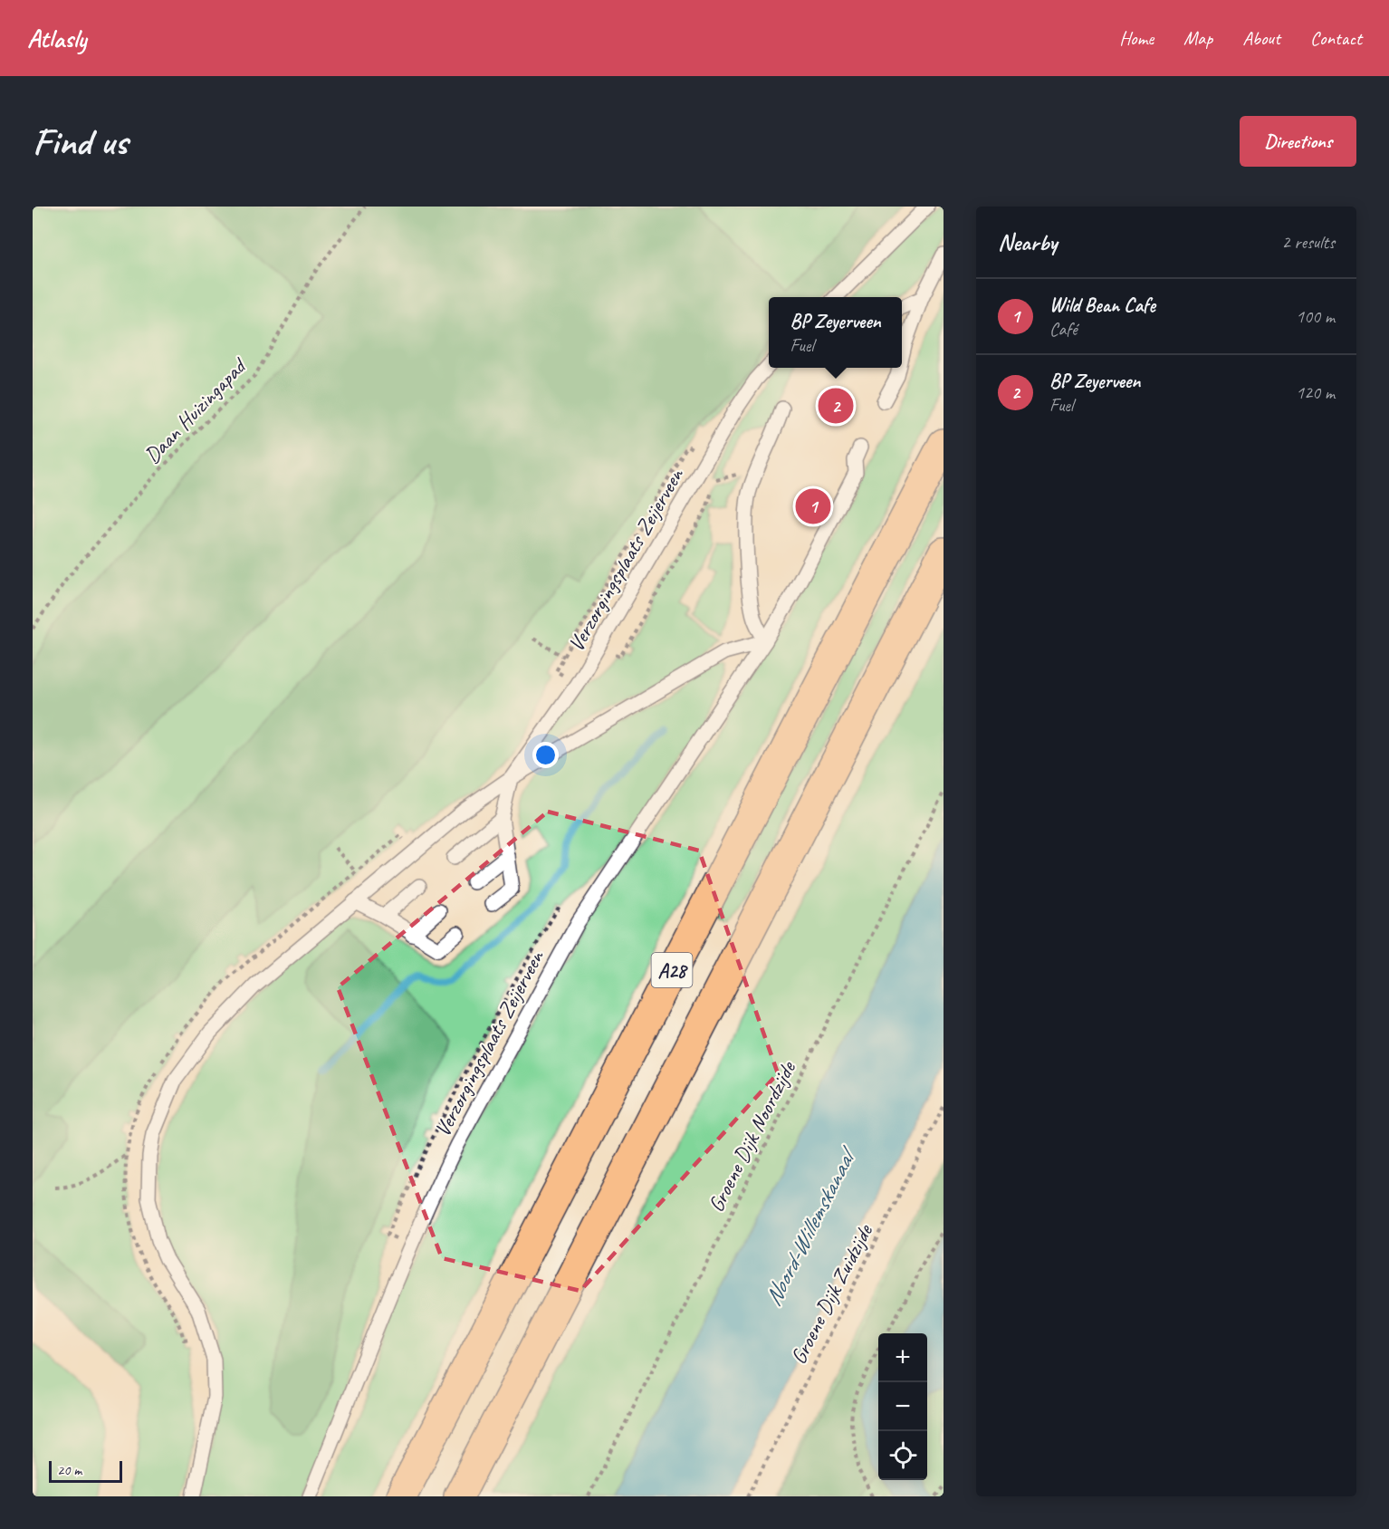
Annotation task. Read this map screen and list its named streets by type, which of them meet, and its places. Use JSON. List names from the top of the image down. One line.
{"streets":{"highway":["A28"],"lane":["Verzorgingsplaats Zeijerveen"],"path":["Daan Huizingapad","Groene Dijk Noordzijde","Groene Dijk Zuidzijde"]},"water":["Noord-Willemskanaal"],"scale_bar":"20 m","page":{"header":"Atlasly","nav":["Home","Map","About","Contact"],"buttons":"Directions","title":"Find us","heading":["Nearby","2 results"],"list":[{"mark":"1","name":"Wild Bean Cafe","note":"Café","value":"100 m"},{"mark":"2","name":"BP Zeyerveen","note":"Fuel","value":"120 m"}],"popup":["BP Zeyerveen","Fuel"],"pins":["2","1"],"map_buttons":["+","−"],"scale":"20 m"}}
